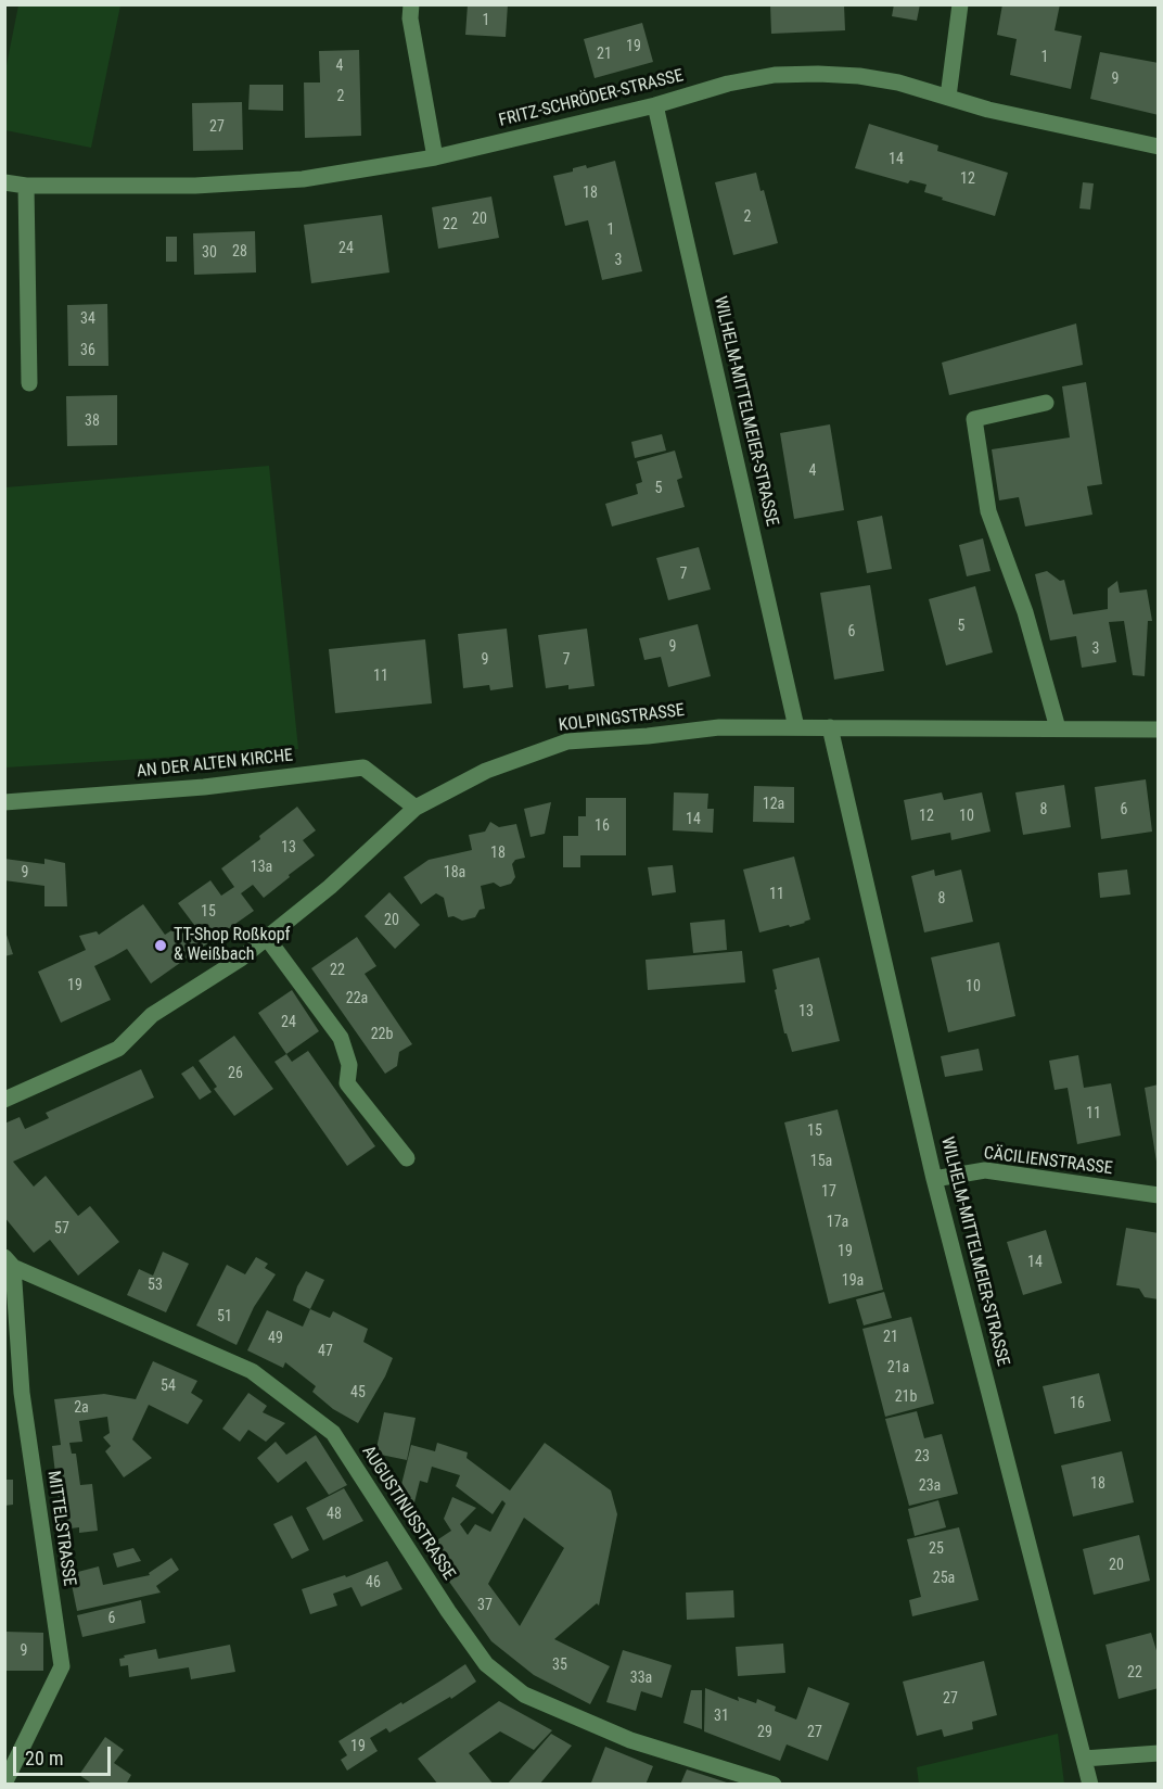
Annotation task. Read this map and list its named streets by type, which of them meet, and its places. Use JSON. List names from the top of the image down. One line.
{"streets":{"street":["FRITZ-SCHRÖDER-STRASSE","WILHELM-MITTELMEIER-STRASSE","KOLPINGSTRASSE","AN DER ALTEN KIRCHE","CÄCILIENSTRASSE","AUGUSTINUSSTRASSE","MITTELSTRASSE"]},"crossings":[["FRITZ-SCHRÖDER-STRASSE","WILHELM-MITTELMEIER-STRASSE"],["WILHELM-MITTELMEIER-STRASSE","KOLPINGSTRASSE"],["WILHELM-MITTELMEIER-STRASSE","CÄCILIENSTRASSE"],["KOLPINGSTRASSE","AN DER ALTEN KIRCHE"],["AUGUSTINUSSTRASSE","MITTELSTRASSE"]],"places":["TT-Shop Roßkopf & Weißbach"],"house_numbers":["1","19","21","1","4","9","2","27","14","12","18","2","20","22","1","24","28","30","3","34","36","38","4","5","7","5","6","9","3","9","7","11","12a","8","6","12","10","14","16","13","18","13a","9","18a","11","8","15","20","22","19","10","22a","13","24","22b","26","11","15","15a","17","17a","57","19","14","19a","53","51","21","49","47","21a","54","45","21b","16","2a","23","18","23a","48","25","20","25a","46","37","6","9","35","22","33a","27","31","29","27","19"],"scale_bar":"20 m"}
